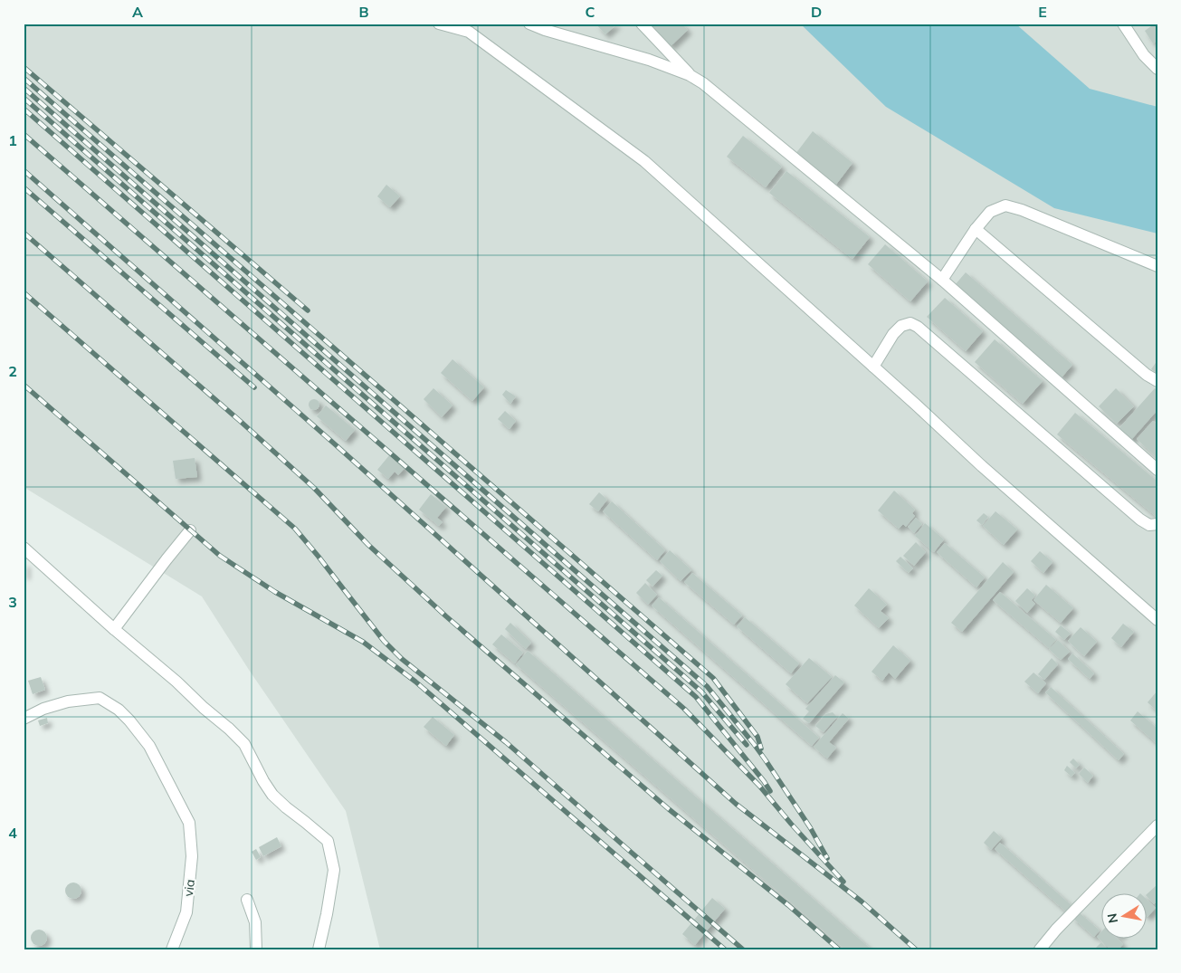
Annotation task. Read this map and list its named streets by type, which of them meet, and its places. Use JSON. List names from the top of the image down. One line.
{"streets":{"street":["via"]},"north":"left","grid":{"columns":["A","B","C","D","E"],"rows":["1","2","3","4"]}}
